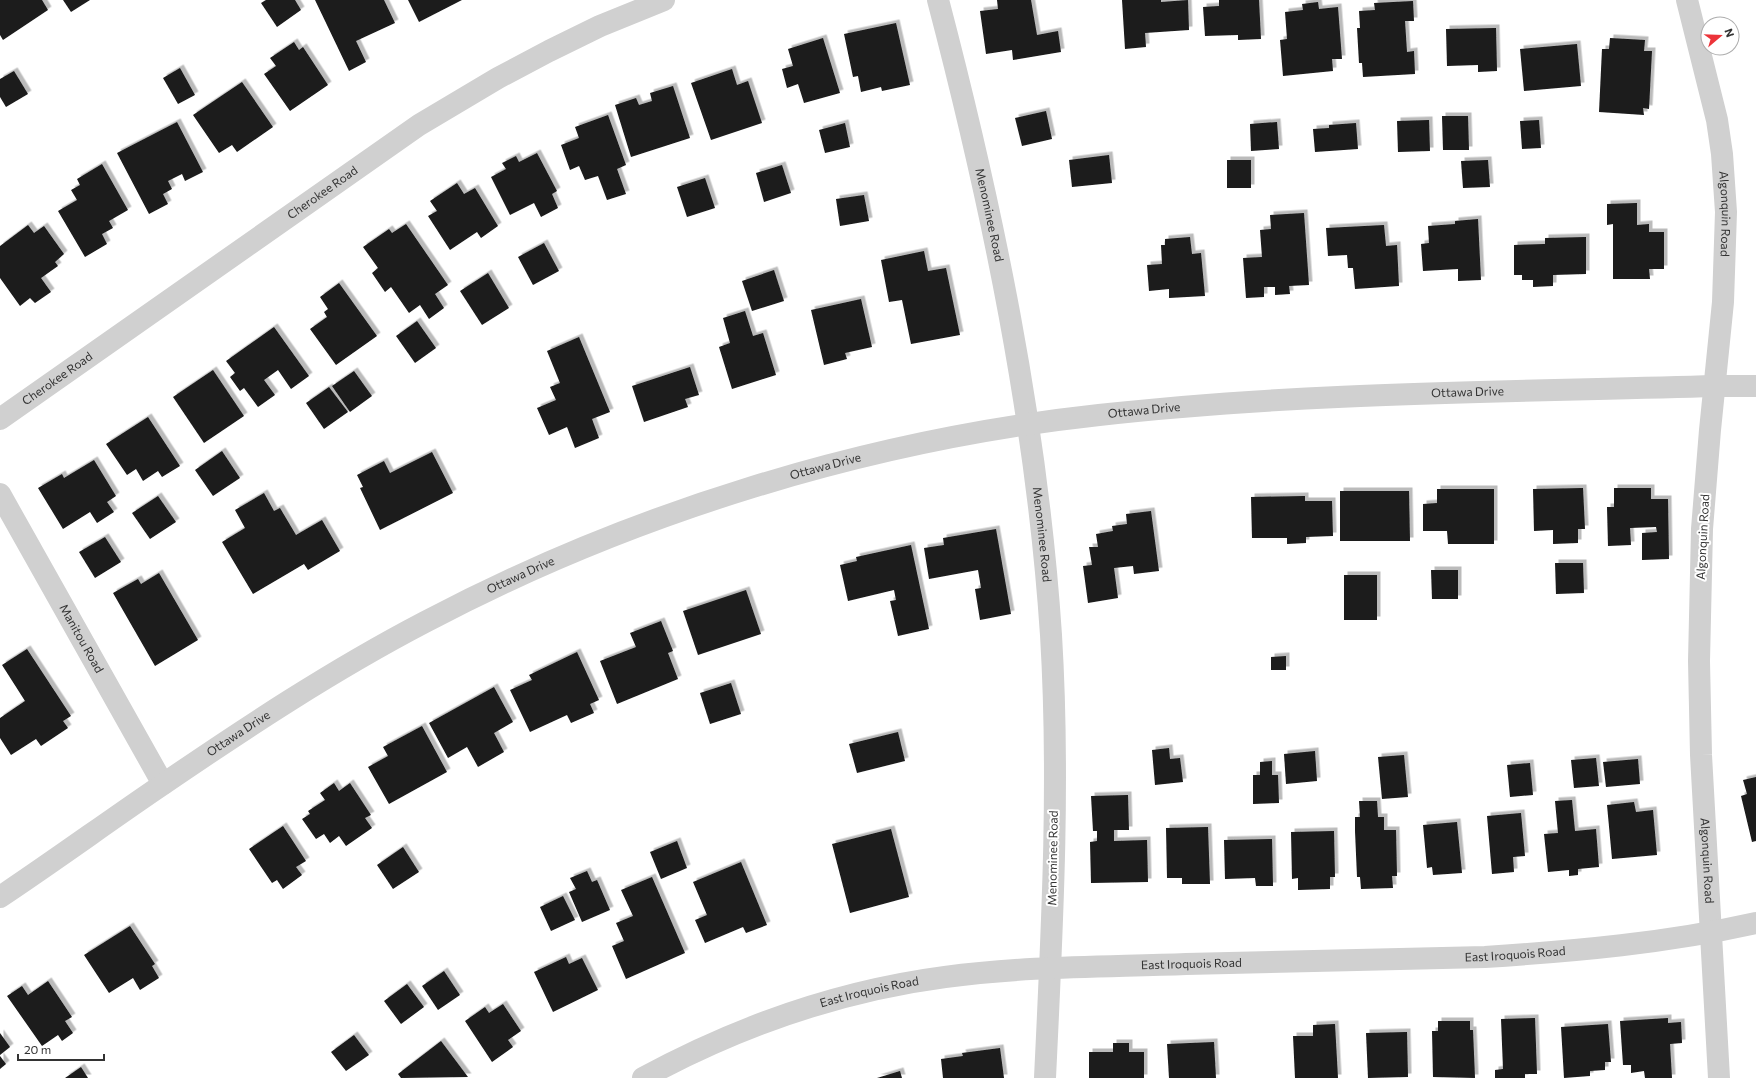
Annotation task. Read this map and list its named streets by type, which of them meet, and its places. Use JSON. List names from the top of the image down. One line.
{"streets":{"street":["Cherokee Road","Algonquin Road","Menominee Road","Ottawa Drive","Manitou Road","East Iroquois Road"]},"crossings":[["Algonquin Road","Ottawa Drive"],["Algonquin Road","East Iroquois Road"],["Menominee Road","Ottawa Drive"],["Menominee Road","East Iroquois Road"],["Ottawa Drive","Manitou Road"]],"scale_bar":"20 m","north":"right"}
